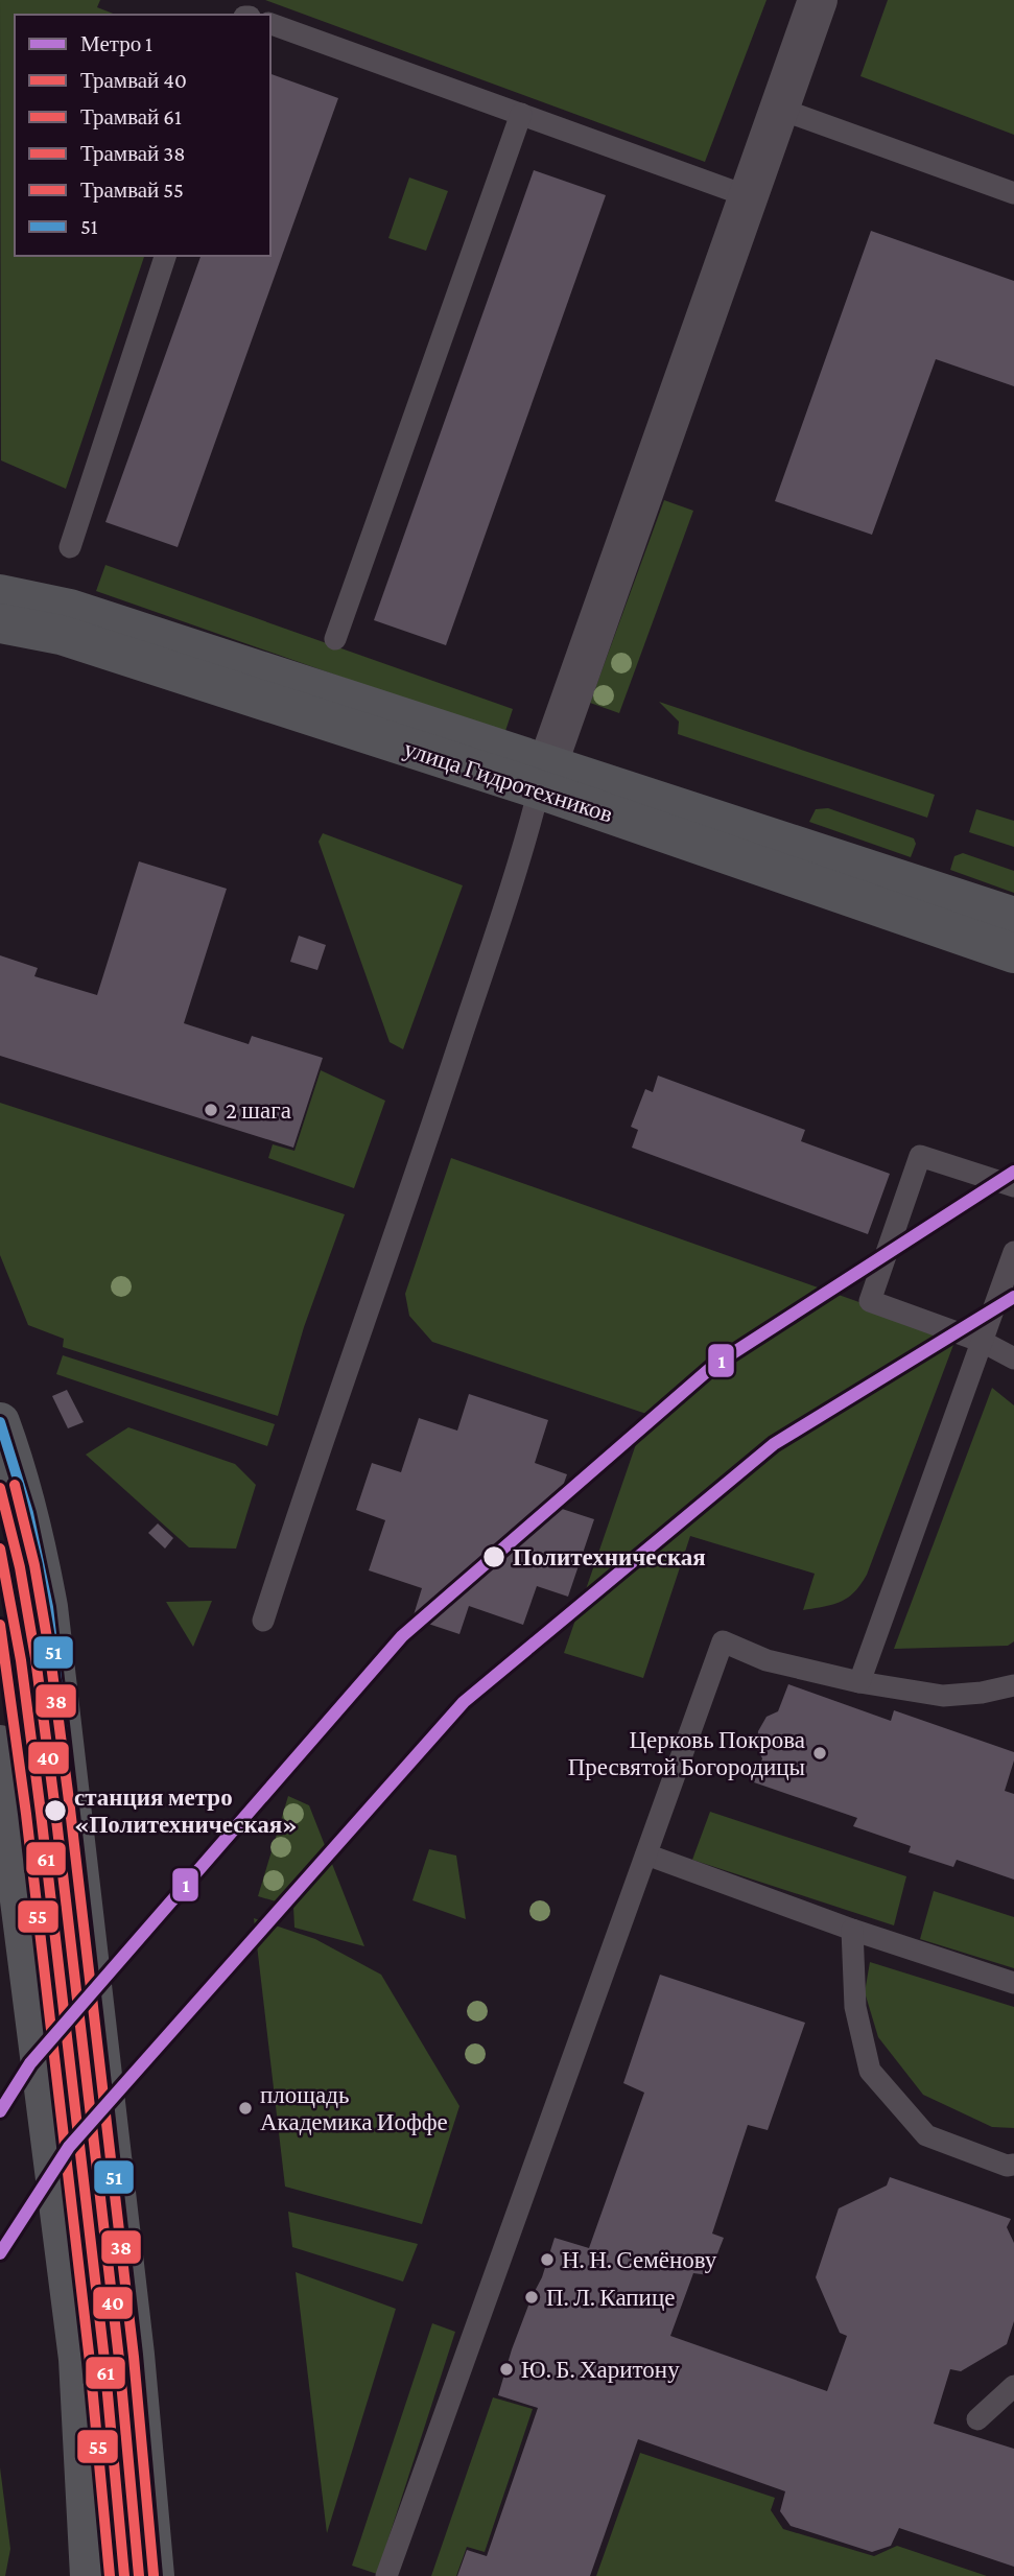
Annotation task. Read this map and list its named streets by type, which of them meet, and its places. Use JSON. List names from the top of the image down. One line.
{"streets":{"street":["улица Гидротехников"]},"places":["2 шага","Политехническая","Церковь Покрова Пресвятой Богородицы","станция метро «Политехническая»","площадь Академика Иоффе","Н. Н. Семёнову","П. Л. Капице","Ю. Б. Харитону"],"lines":["metro line 1","transit line 51","tram line 38","tram line 40","tram line 61","tram line 55"],"legend":["Метро 1","Трамвай 40","Трамвай 61","Трамвай 38","Трамвай 55","51"]}
